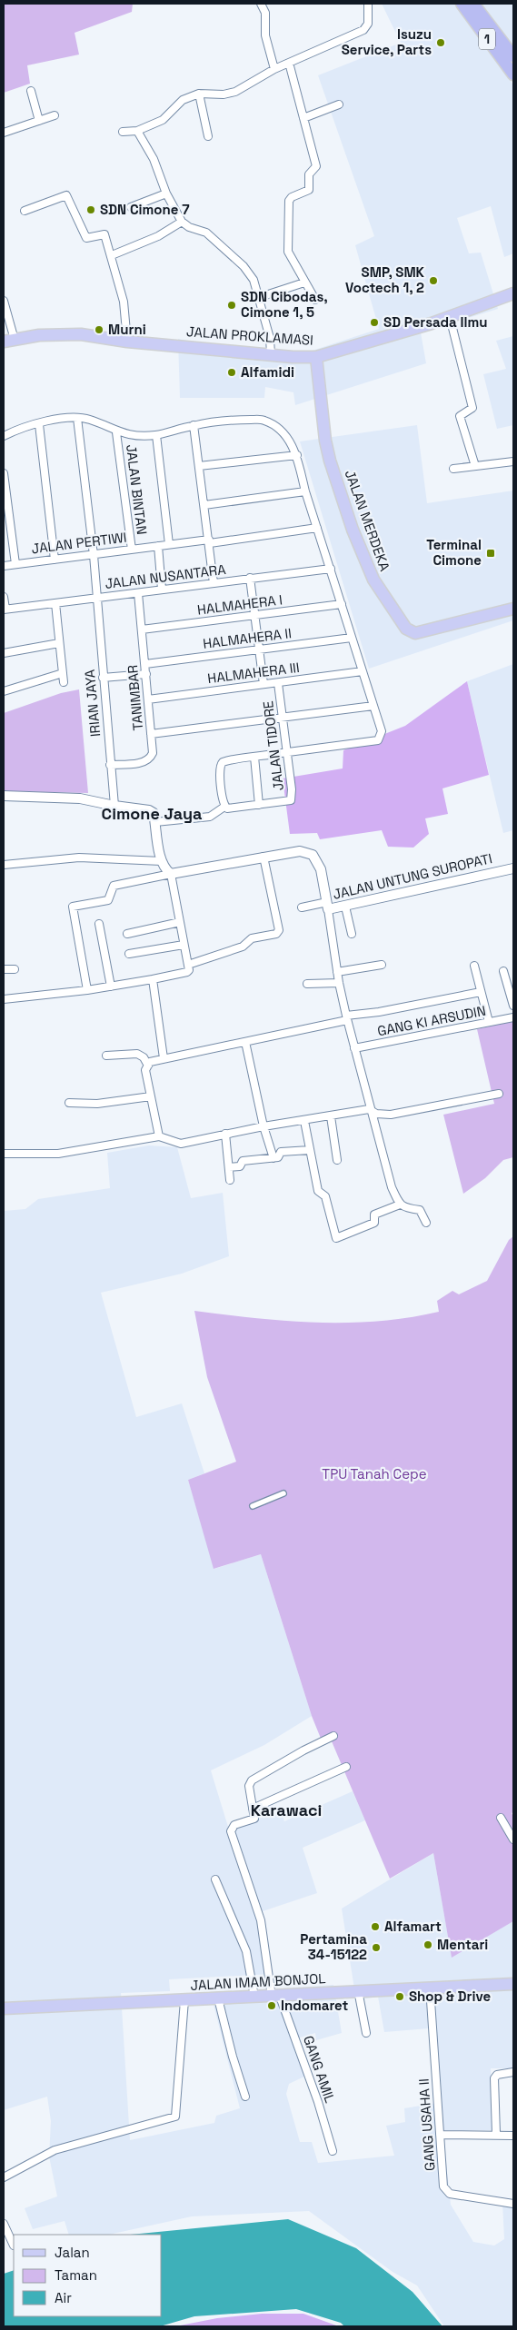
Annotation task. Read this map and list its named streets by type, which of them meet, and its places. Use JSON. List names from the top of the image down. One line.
{"streets":{"highway":["1"],"main road":["JALAN PROKLAMASI","JALAN MERDEKA","JALAN IMAM BONJOL"],"street":["JALAN BINTAN","JALAN PERTIWI","JALAN NUSANTARA","HALMAHERA I","HALMAHERA II","HALMAHERA III","TANIMBAR","IRIAN JAYA","JALAN TIDORE","JALAN UNTUNG SUROPATI","GANG KI ARSUDIN","GANG AMIL","GANG USAHA II"]},"crossings":[["JALAN PROKLAMASI","JALAN MERDEKA"],["JALAN BINTAN","JALAN PERTIWI"],["JALAN PERTIWI","IRIAN JAYA"],["JALAN NUSANTARA","TANIMBAR"],["JALAN NUSANTARA","IRIAN JAYA"],["HALMAHERA I","TANIMBAR"],["HALMAHERA II","TANIMBAR"],["HALMAHERA III","TANIMBAR"],["HALMAHERA III","JALAN TIDORE"],["TANIMBAR","IRIAN JAYA"],["JALAN IMAM BONJOL","GANG AMIL"],["JALAN IMAM BONJOL","GANG USAHA II"]],"districts":["Cimone Jaya","Karawaci"],"parks":["TPU Tanah Cepe"],"places":{"other":["Isuzu Service, Parts","SDN Cimone 7","SMP, SMK Voctech 1, 2","SDN Cibodas, Cimone 1, 5","SD Persada Ilmu","Murni","Alfamidi","Alfamart","Mentari","Pertamina 34-15122","Shop & Drive","Indomaret"],"transit":["Terminal Cimone"]},"legend":["Jalan","Taman","Air"]}
